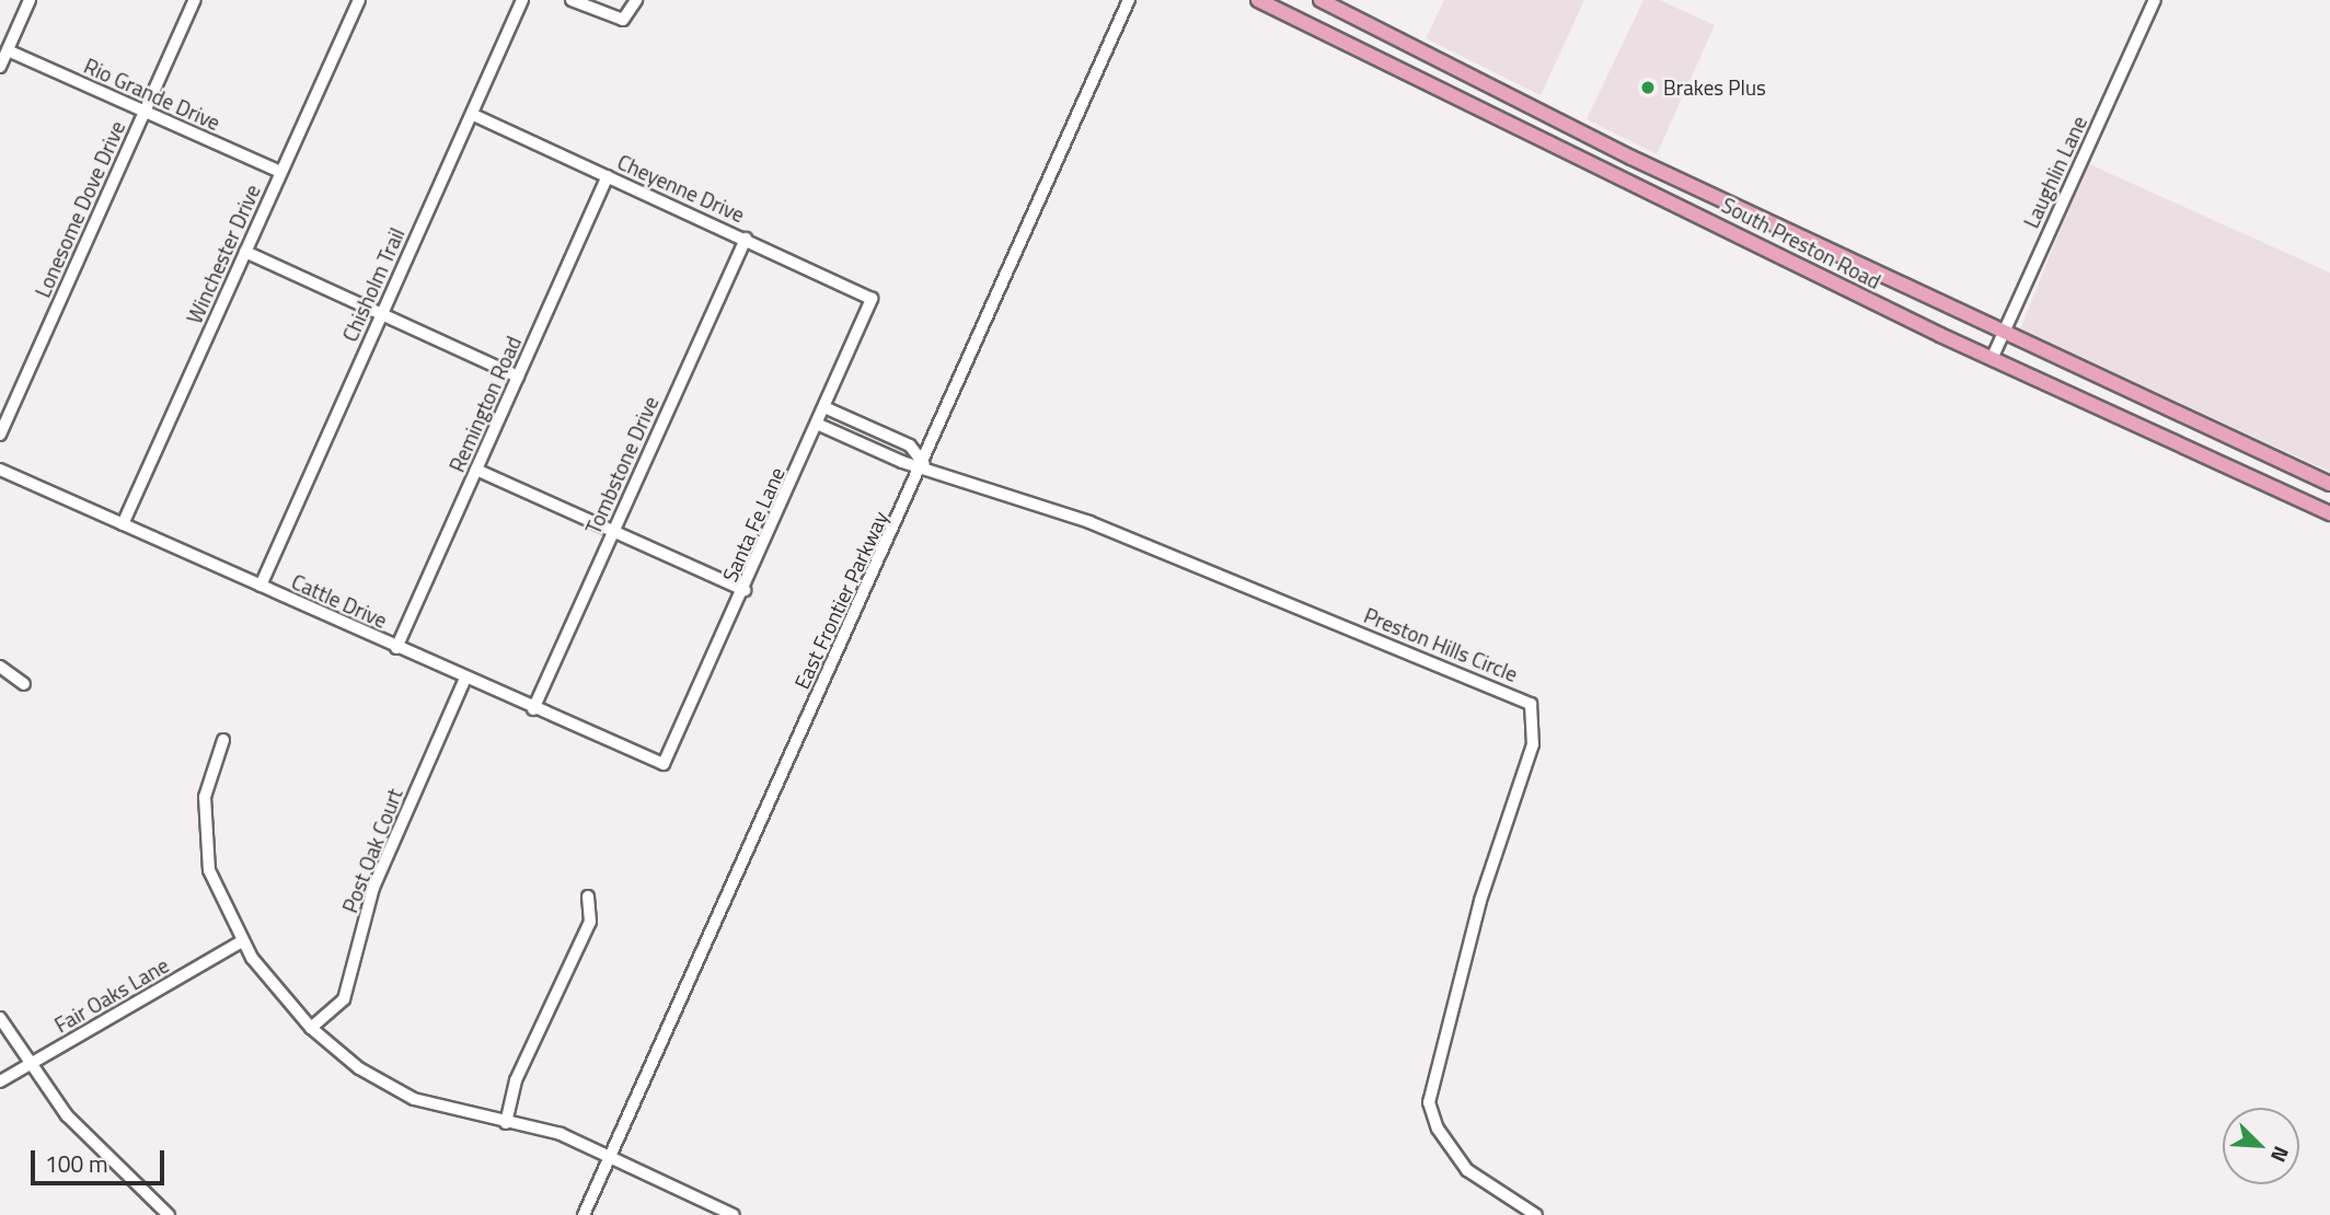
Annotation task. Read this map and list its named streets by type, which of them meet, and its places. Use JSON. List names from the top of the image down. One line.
{"streets":{"main road":["South Preston Road"],"street":["Rio Grande Drive","Laughlin Lane","Cheyenne Drive","Lonesome Dove Drive","Winchester Drive","Chisholm Trail","Remington Road","Tombstone Drive","Santa Fe Lane","East Frontier Parkway","Cattle Drive","Preston Hills Circle","Post Oak Court","Fair Oaks Lane"]},"crossings":[["Rio Grande Drive","Lonesome Dove Drive"],["Rio Grande Drive","Winchester Drive"],["Laughlin Lane","South Preston Road"],["Cheyenne Drive","Chisholm Trail"],["Cheyenne Drive","Remington Road"],["Cheyenne Drive","Tombstone Drive"],["Cheyenne Drive","Santa Fe Lane"],["Winchester Drive","Cattle Drive"],["Chisholm Trail","Cattle Drive"],["Remington Road","Cattle Drive"],["Tombstone Drive","Cattle Drive"],["Santa Fe Lane","Cattle Drive"],["East Frontier Parkway","Preston Hills Circle"],["Cattle Drive","Post Oak Court"]],"places":["Brakes Plus"],"scale_bar":"100 m","north":"bottom right"}
